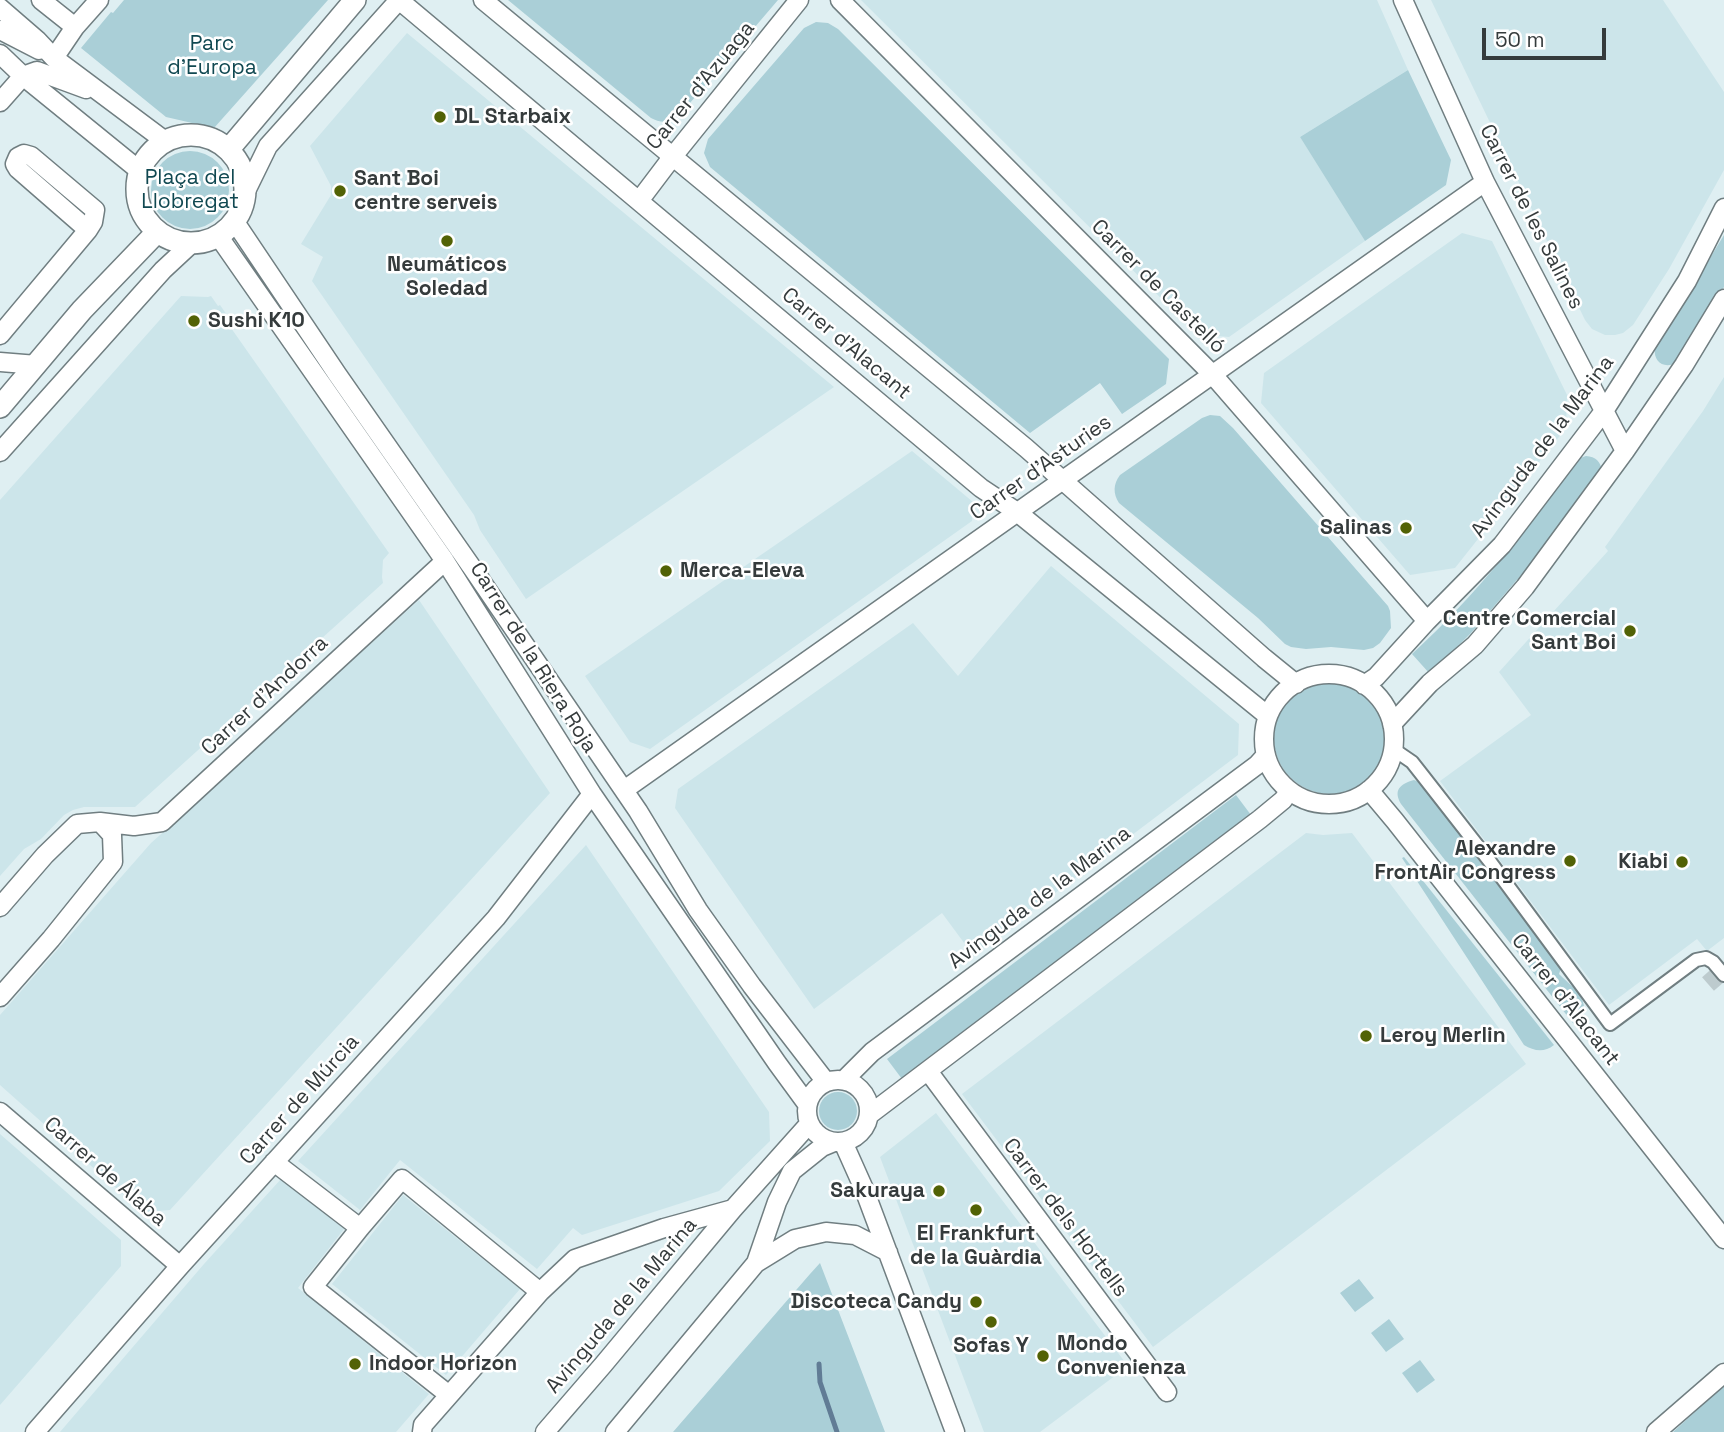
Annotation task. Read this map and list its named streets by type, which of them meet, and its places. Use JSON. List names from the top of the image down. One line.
{"streets":{"street":["Carrer d'Azuaga","Carrer de les Salines","Carrer de Castelló","Carrer d'Alacant","Avinguda de la Marina","Carrer d'Asturies","Carrer de la Riera Roja","Carrer d'Andorra","Carrer de Múrcia","Carrer de Álaba","Carrer dels Hortells"]},"crossings":[["Carrer d'Azuaga","Carrer d'Alacant"],["Carrer de les Salines","Avinguda de la Marina"],["Carrer de les Salines","Carrer d'Asturies"],["Carrer de Castelló","Avinguda de la Marina"],["Carrer de Castelló","Carrer d'Asturies"],["Carrer d'Alacant","Avinguda de la Marina"],["Carrer d'Alacant","Carrer d'Asturies"],["Avinguda de la Marina","Carrer de la Riera Roja"],["Carrer d'Asturies","Carrer de la Riera Roja"],["Carrer de la Riera Roja","Carrer d'Andorra"],["Carrer de la Riera Roja","Carrer de Múrcia"],["Carrer de Múrcia","Carrer de Álaba"]],"parks":["Parc d'Europa","Plaça del Llobregat"],"places":["DL Starbaix","Sant Boi centre serveis","Neumáticos Soledad","Sushi K10","Salinas","Merca-Eleva","Centre Comercial Sant Boi","Alexandre FrontAir Congress","Kiabi","Leroy Merlin","Sakuraya","El Frankfurt de la Guàrdia","Discoteca Candy","Sofas Y","Mondo Convenienza","Indoor Horizon"],"scale_bar":"50 m"}
